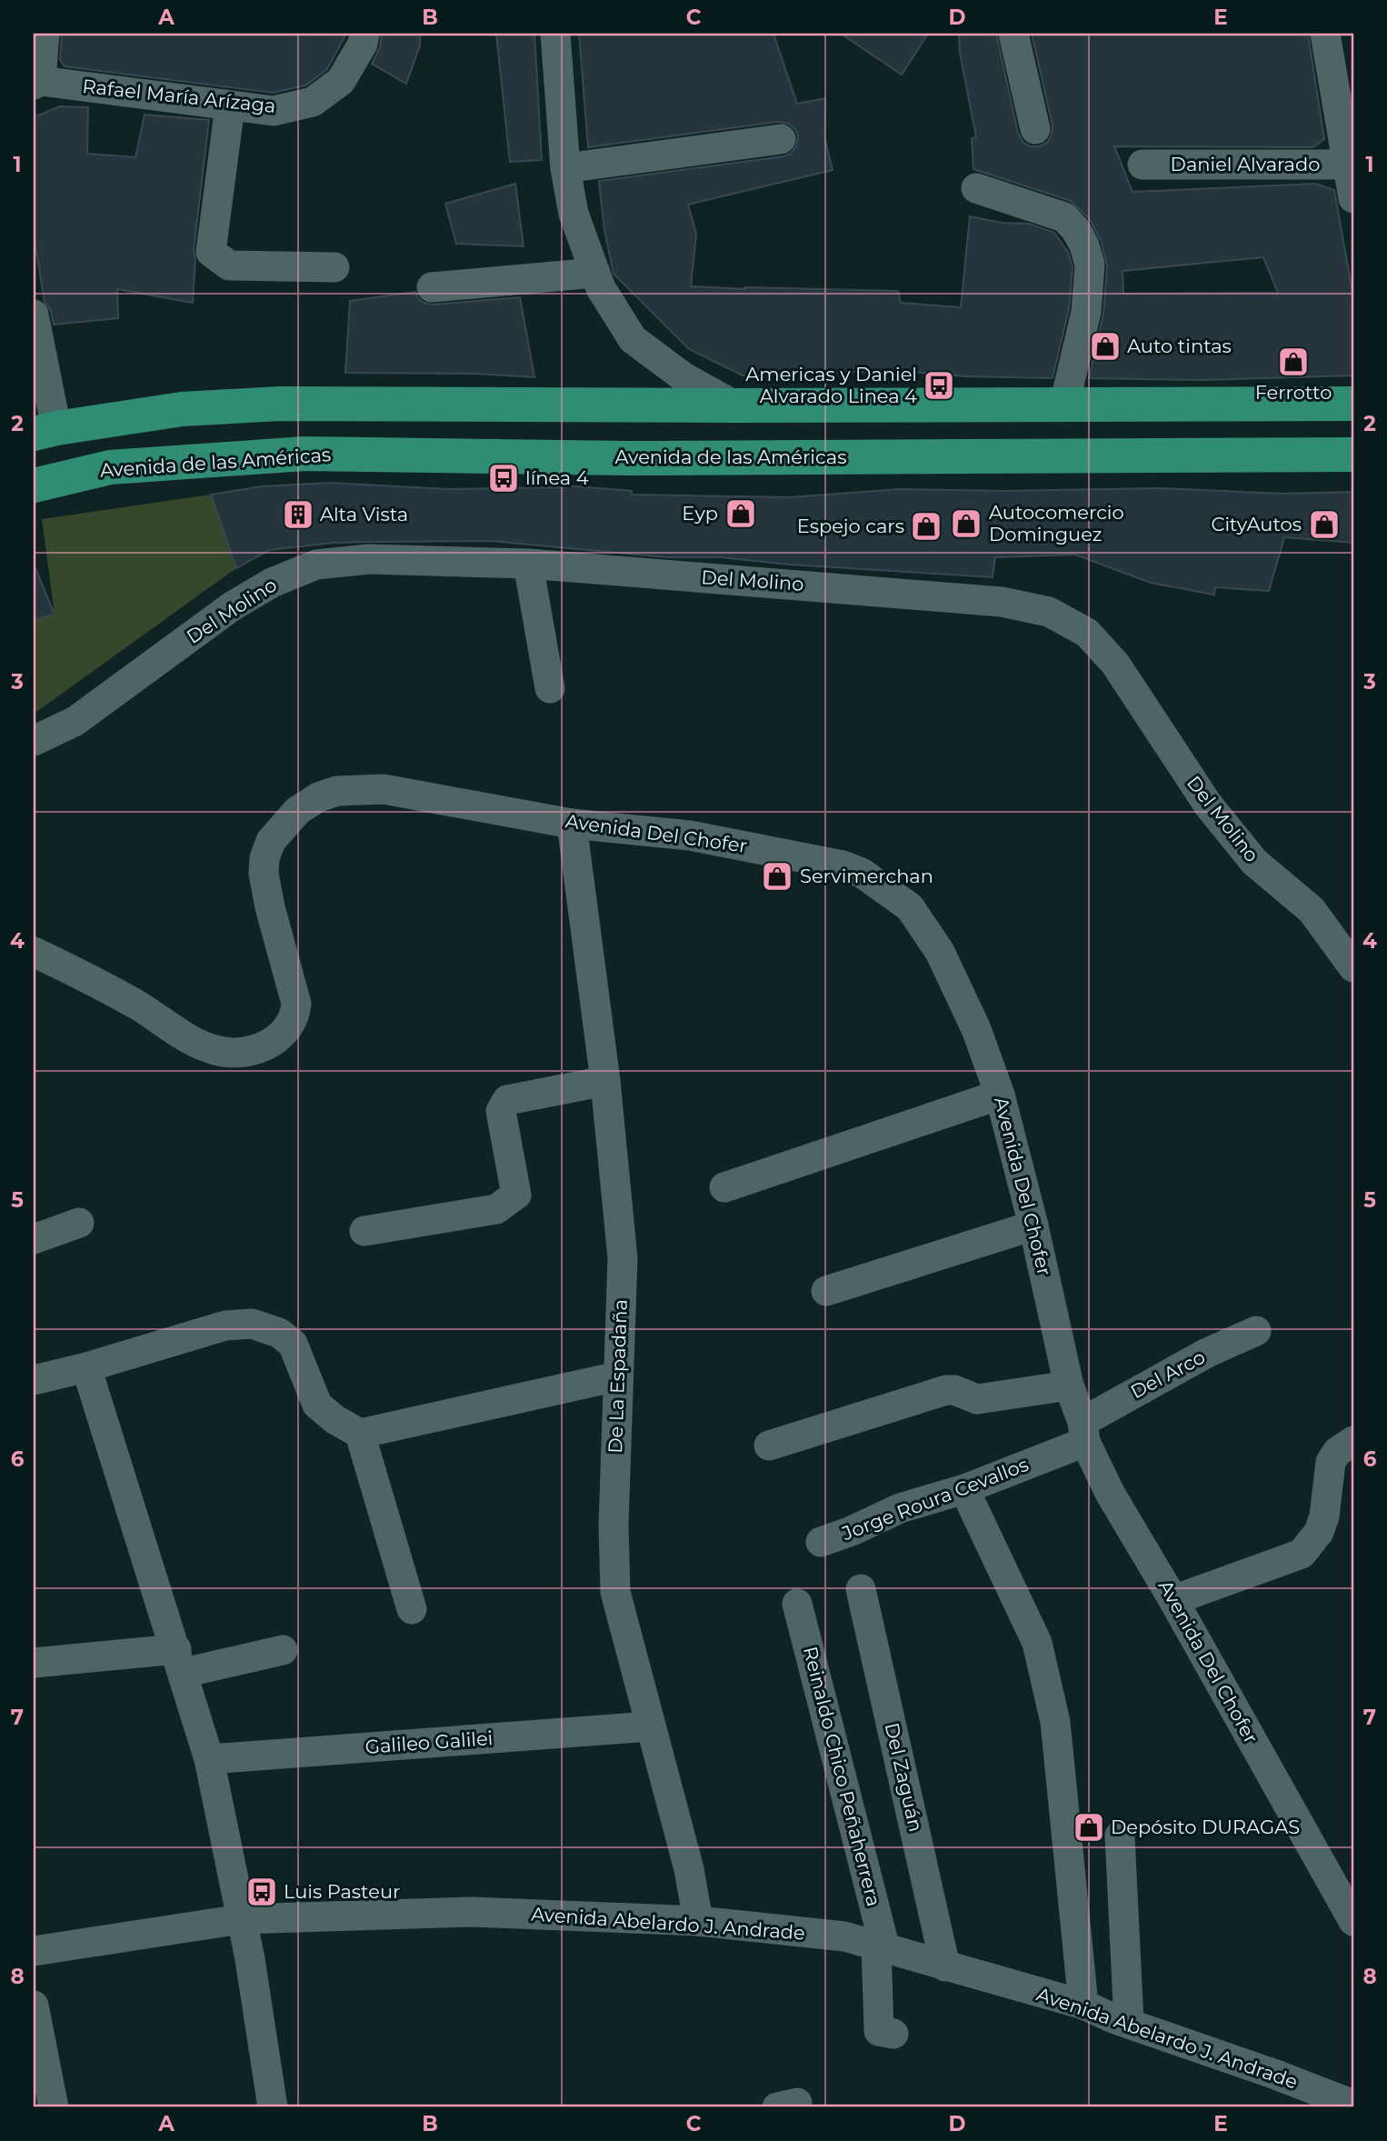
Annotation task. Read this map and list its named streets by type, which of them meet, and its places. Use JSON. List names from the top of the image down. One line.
{"streets":{"main road":["Avenida de las Américas"],"street":["Rafael María Arízaga","Daniel Alvarado","Del Molino","Avenida Del Chofer","Del Arco","De La Espadaña","Jorge Roura Cevallos","Galileo Galilei","Reinaldo Chico Peñaherrera","Del Zaguán","Avenida Abelardo J. Andrade"]},"crossings":[["Avenida Del Chofer","Del Arco"],["Avenida Del Chofer","De La Espadaña"],["Avenida Del Chofer","Jorge Roura Cevallos"],["Del Arco","Jorge Roura Cevallos"],["De La Espadaña","Galileo Galilei"],["De La Espadaña","Avenida Abelardo J. Andrade"],["Reinaldo Chico Peñaherrera","Avenida Abelardo J. Andrade"],["Del Zaguán","Avenida Abelardo J. Andrade"]],"places":{"shop":["Auto tintas","Ferrotto","Eyp","Autocomercio Dominguez","CityAutos","Espejo cars","Servimerchan","Depósito DURAGAS"],"bus stop":["Americas y Daniel Alvarado Linea 4","línea 4","Luis Pasteur"],"building":["Alta Vista"]},"grid":{"columns":["A","B","C","D","E"],"rows":["1","2","3","4","5","6","7","8"]}}
